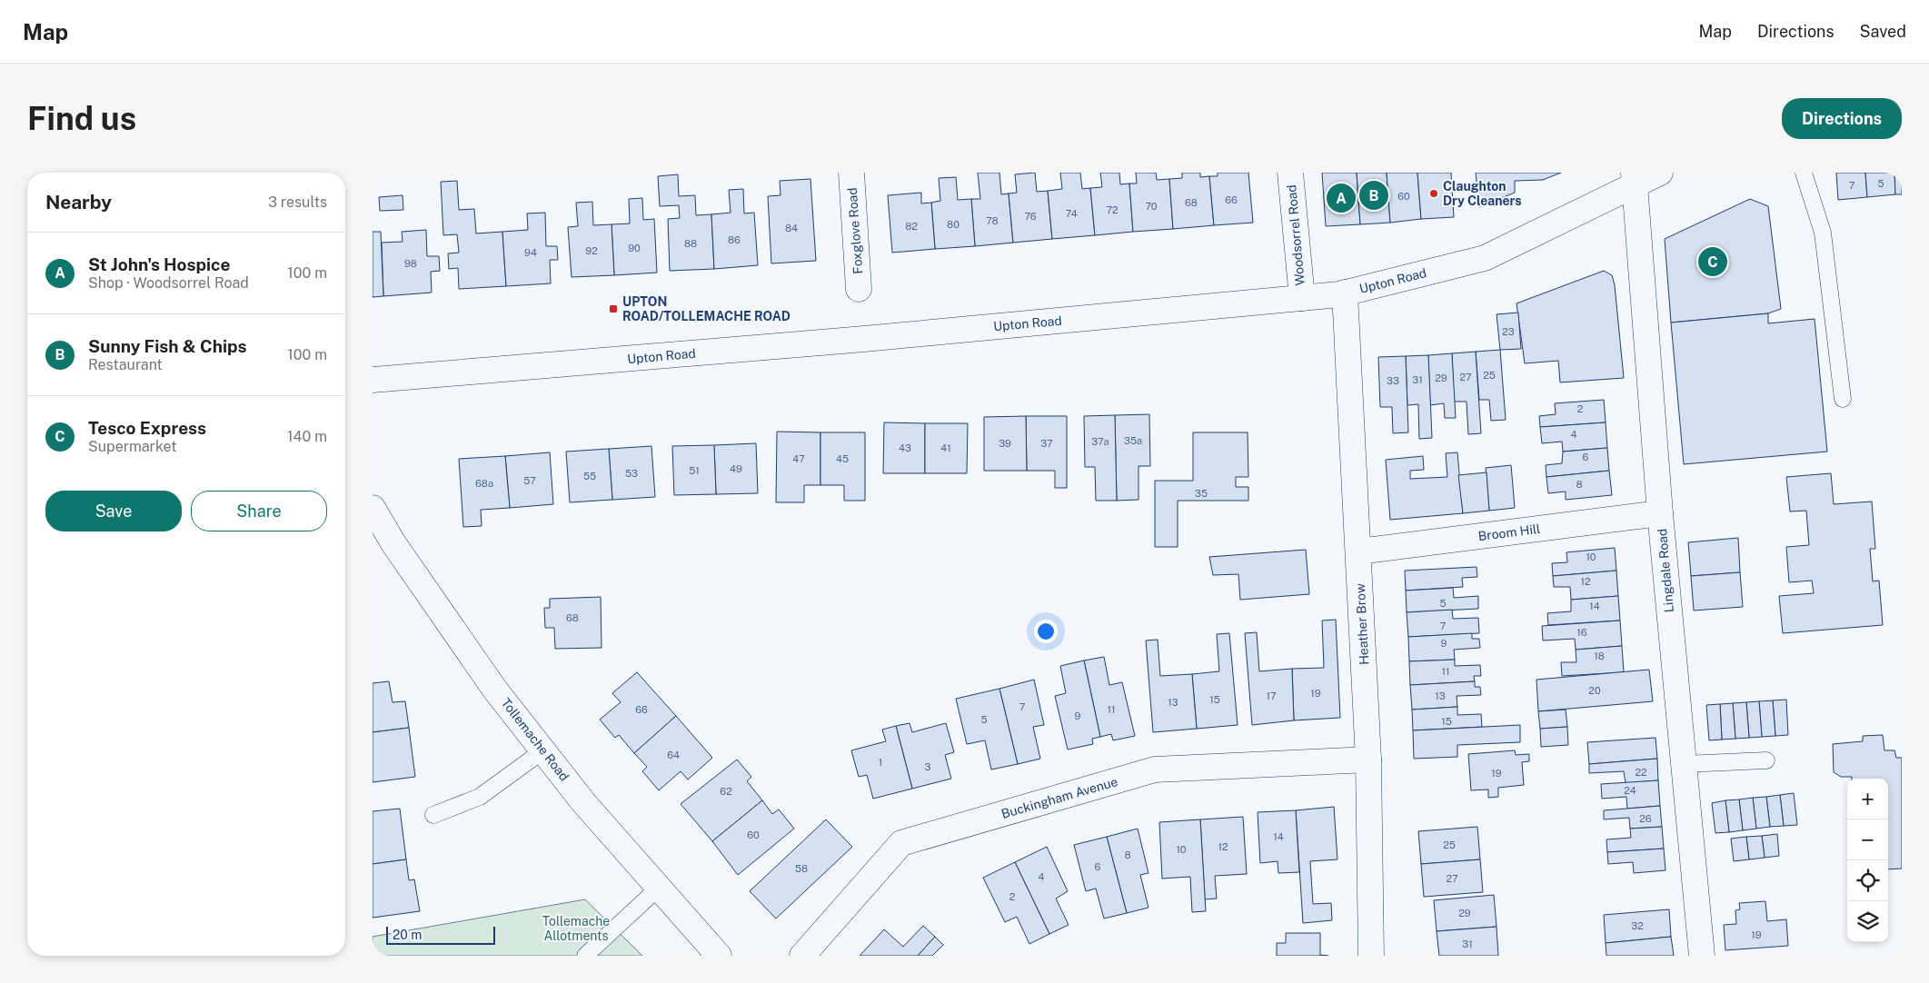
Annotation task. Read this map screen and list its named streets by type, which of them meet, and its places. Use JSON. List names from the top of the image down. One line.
{"streets":{"street":["Foxglove Road","Woodsorrel Road","Upton Road","Broom Hill","Lingdale Road","Heather Brow","Tollemache Road","Buckingham Avenue"]},"crossings":[["Woodsorrel Road","Upton Road"],["Upton Road","Lingdale Road"],["Upton Road","Heather Brow"],["Broom Hill","Lingdale Road"],["Broom Hill","Heather Brow"],["Heather Brow","Buckingham Avenue"]],"parks":["Tollemache Allotments"],"places":{"other":["Claughton Dry Cleaners"],"transit":["UPTON ROAD/TOLLEMACHE ROAD"]},"house_numbers":["5","7","60","66","68","70","72","74","76","78","80","82","84","86","88","90","92","94","98","23","25","27","29","31","33","2","4","35a","37a","39","37","43","41","6","47","45","49","51","53","55","57","68a","8","35","10","12","5","14","68","7","16","9","18","11","20","19","17","13","15","13","7","66","11","9","5","15","64","1","3","22","19","24","62","26","60","14","25","12","10","8","6","58","4","27","2","29","32","19","31"],"scale_bar":"20 m","page":{"header":"Map","nav":["Map","Directions","Saved"],"buttons":["Directions",["Save","Share"]],"title":"Find us","heading":["Nearby","3 results"],"pins":["B","A","C"],"list":[{"mark":"A","name":"St John's Hospice","note":"Shop · Woodsorrel Road","value":"100 m"},{"mark":"B","name":"Sunny Fish & Chips","note":"Restaurant","value":"100 m"},{"mark":"C","name":"Tesco Express","note":"Supermarket","value":"140 m"}],"map_buttons":["+","−"],"scale":"20 m"}}
